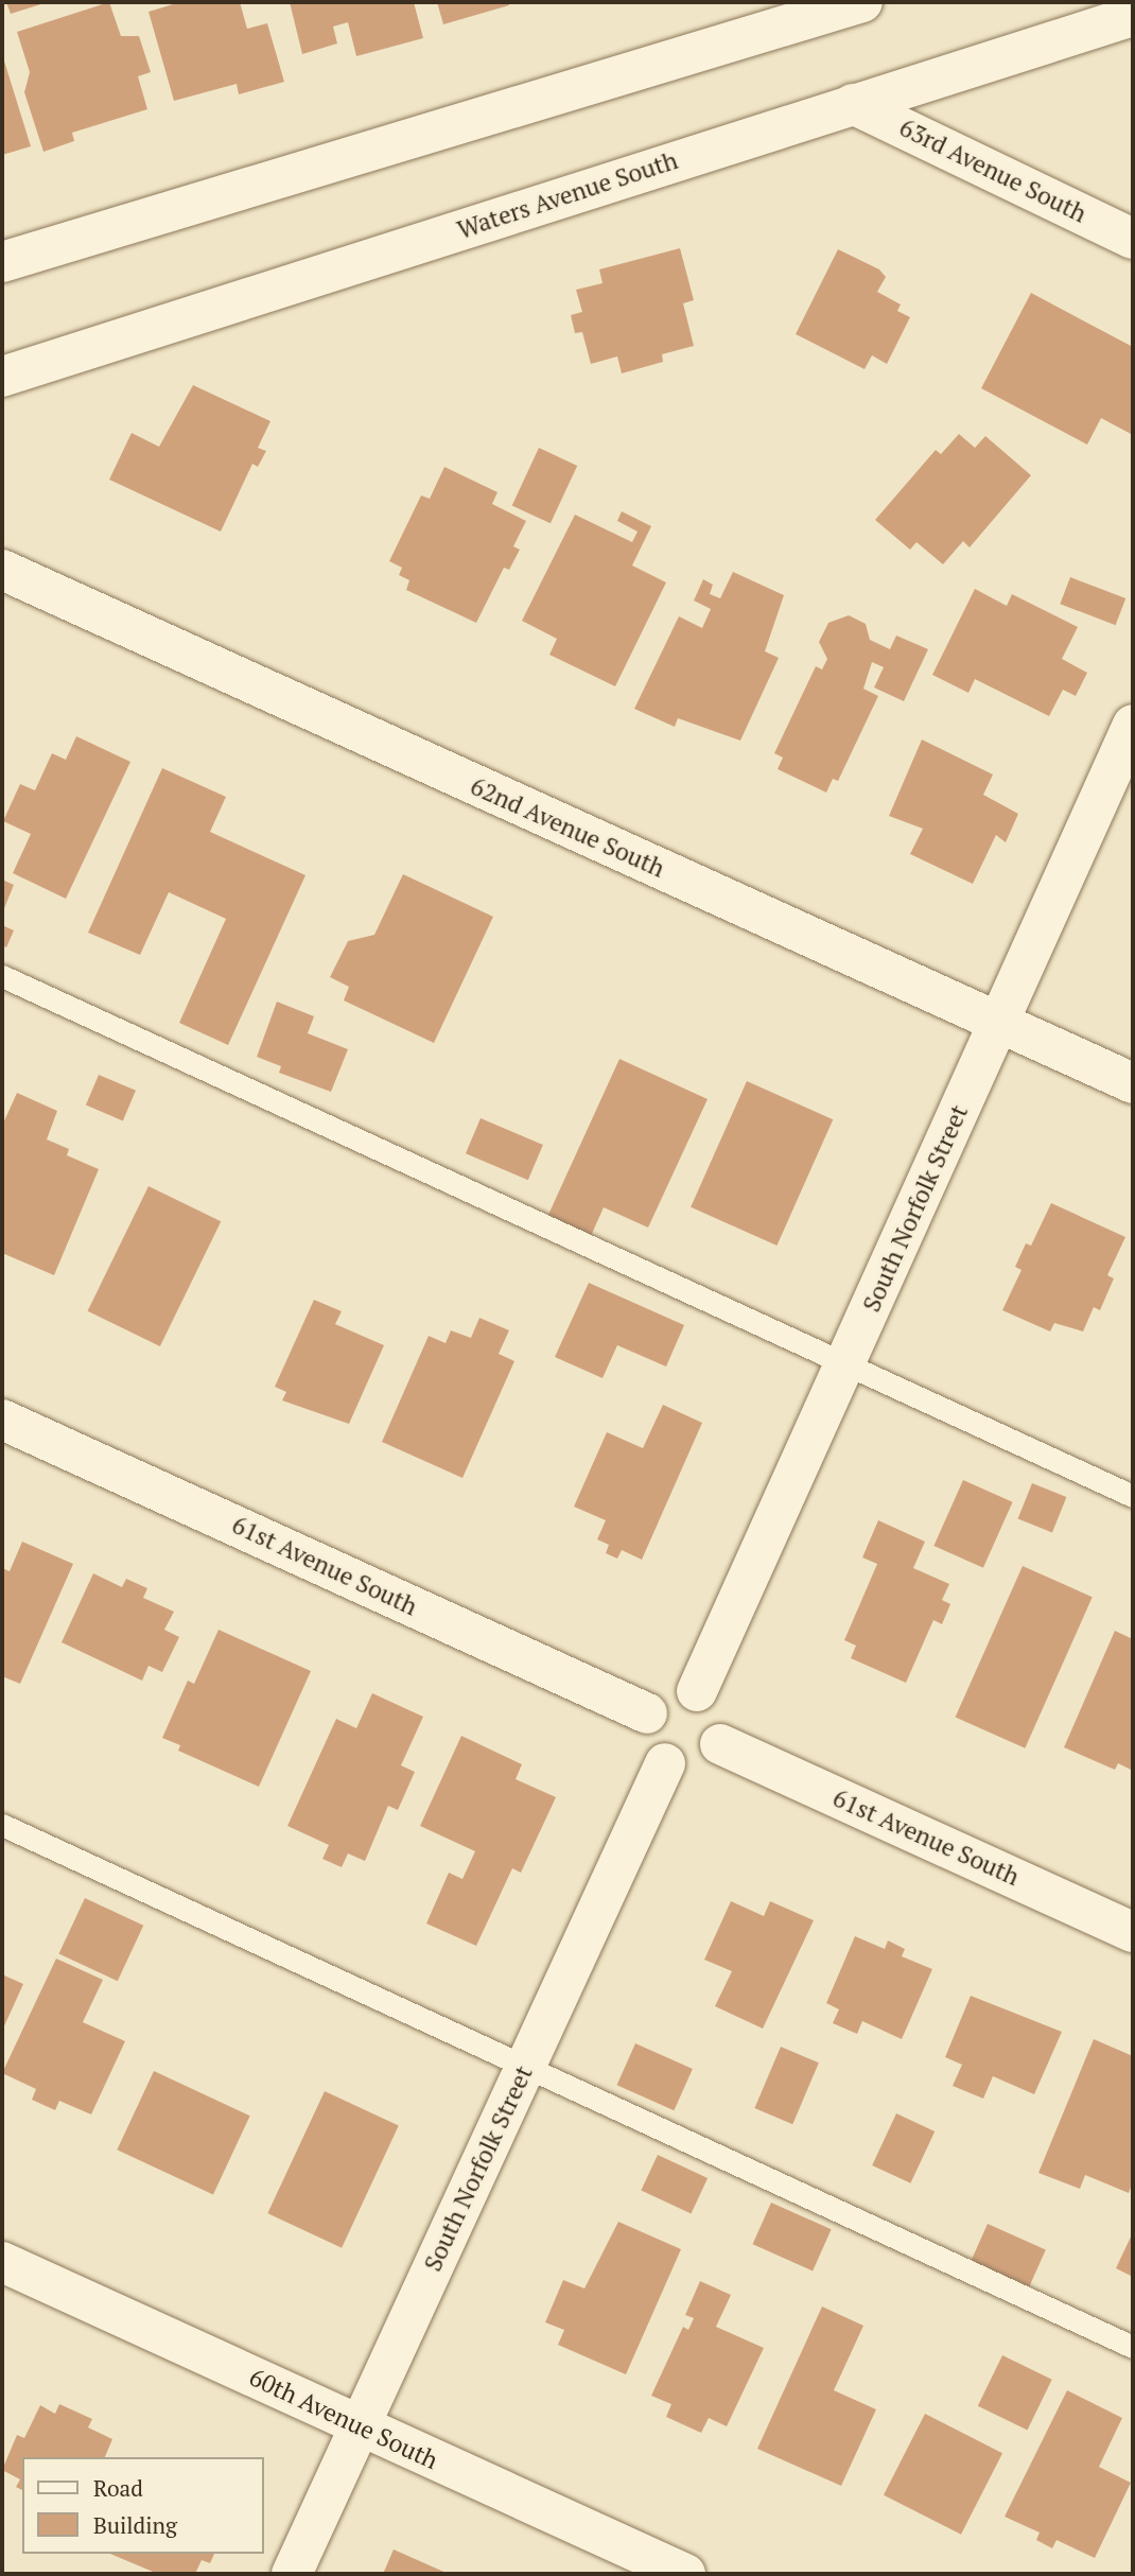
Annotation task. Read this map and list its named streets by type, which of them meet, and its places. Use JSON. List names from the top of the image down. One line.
{"streets":{"street":["63rd Avenue South","Waters Avenue South","62nd Avenue South","South Norfolk Street","61st Avenue South","60th Avenue South"]},"crossings":[["63rd Avenue South","Waters Avenue South"],["62nd Avenue South","South Norfolk Street"],["South Norfolk Street","61st Avenue South"],["South Norfolk Street","60th Avenue South"]],"legend":["Road","Building"]}
